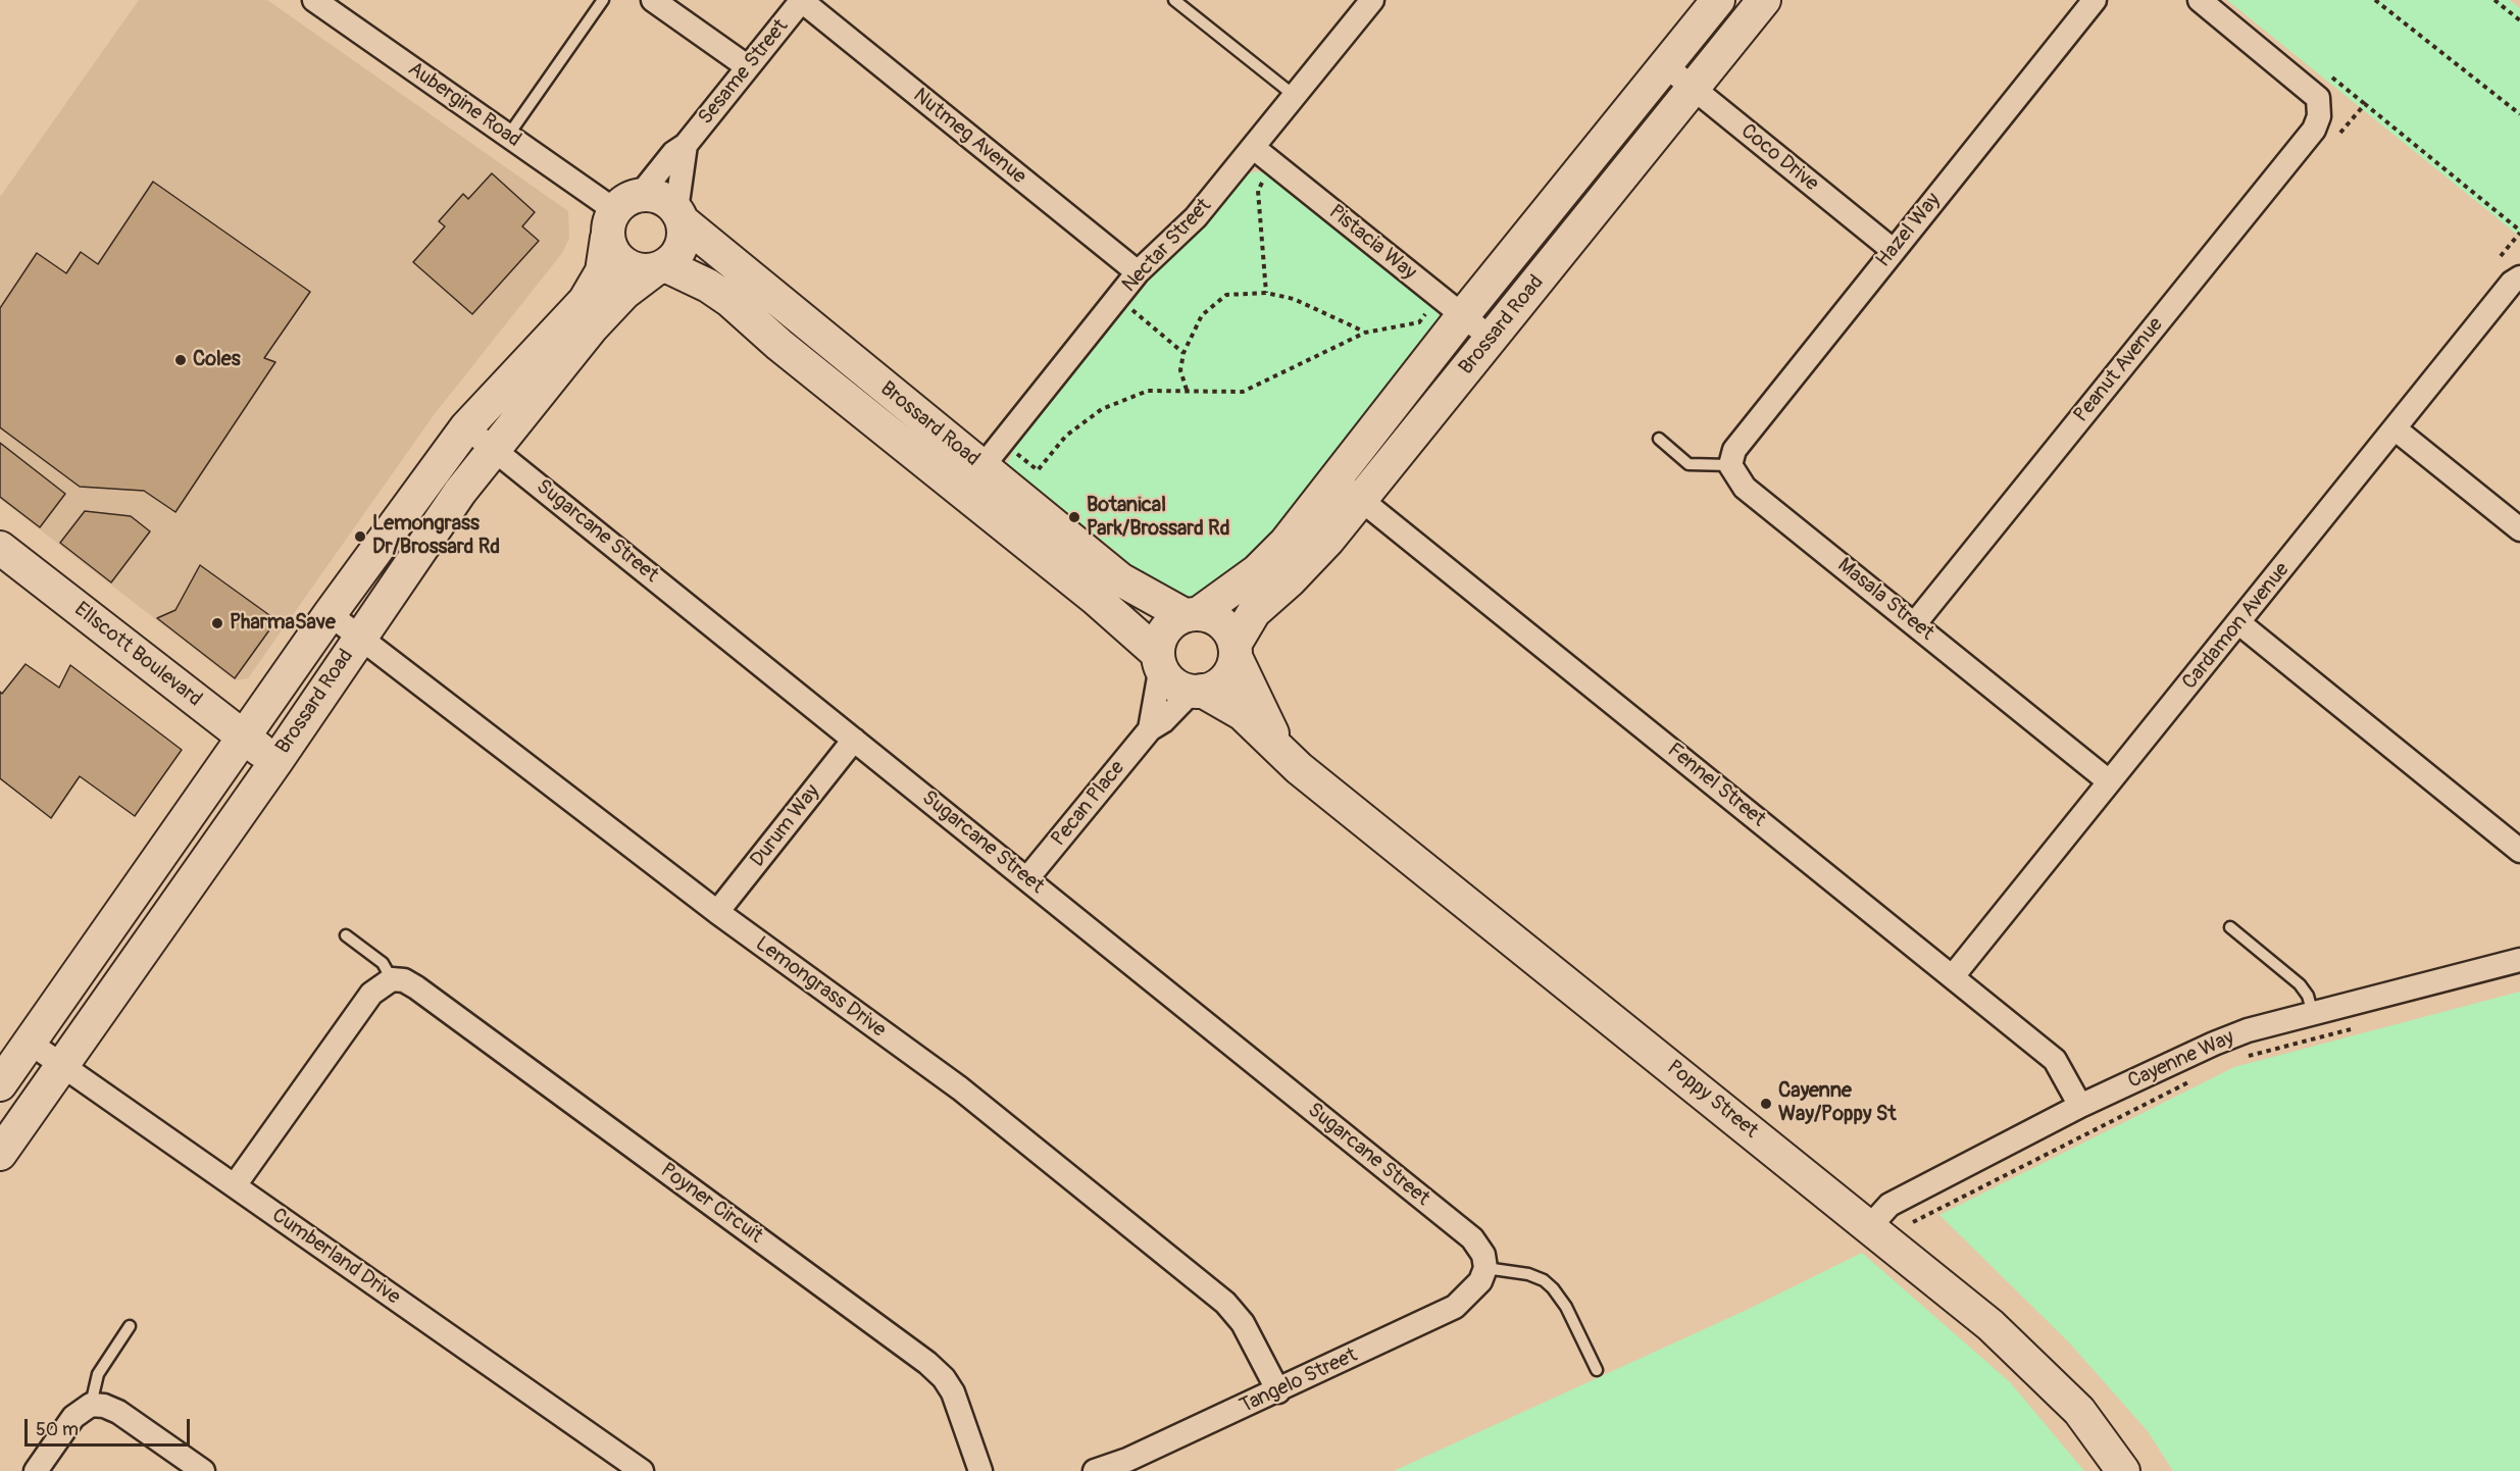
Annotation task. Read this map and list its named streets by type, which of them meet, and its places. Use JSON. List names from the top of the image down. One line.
{"streets":{"street":["Sesame Street","Aubergine Road","Nutmeg Avenue","Coco Drive","Hazel Way","Pistacia Way","Nectar Street","Brossard Road","Peanut Avenue","Sugarcane Street","Masala Street","Cardamon Avenue","Ellscott Boulevard","Fennel Street","Pecan Place","Durum Way","Lemongrass Drive","Cayenne Way","Poppy Street","Poyner Circuit","Cumberland Drive","Tangelo Street"]},"crossings":[["Sesame Street","Aubergine Road"],["Sesame Street","Nutmeg Avenue"],["Sesame Street","Brossard Road"],["Aubergine Road","Brossard Road"],["Nutmeg Avenue","Nectar Street"],["Coco Drive","Hazel Way"],["Coco Drive","Brossard Road"],["Hazel Way","Masala Street"],["Pistacia Way","Nectar Street"],["Pistacia Way","Brossard Road"],["Nectar Street","Brossard Road"],["Brossard Road","Sugarcane Street"],["Brossard Road","Ellscott Boulevard"],["Brossard Road","Fennel Street"],["Brossard Road","Pecan Place"],["Brossard Road","Lemongrass Drive"],["Brossard Road","Poppy Street"],["Brossard Road","Cumberland Drive"],["Peanut Avenue","Masala Street"],["Sugarcane Street","Pecan Place"],["Sugarcane Street","Durum Way"],["Sugarcane Street","Tangelo Street"],["Masala Street","Cardamon Avenue"],["Cardamon Avenue","Fennel Street"],["Fennel Street","Cayenne Way"],["Pecan Place","Poppy Street"],["Durum Way","Lemongrass Drive"],["Lemongrass Drive","Tangelo Street"],["Cayenne Way","Poppy Street"]],"places":["Coles","Botanical Park/Brossard Rd","Lemongrass Dr/Brossard Rd","PharmaSave","Cayenne Way/Poppy St"],"scale_bar":"50 m"}
